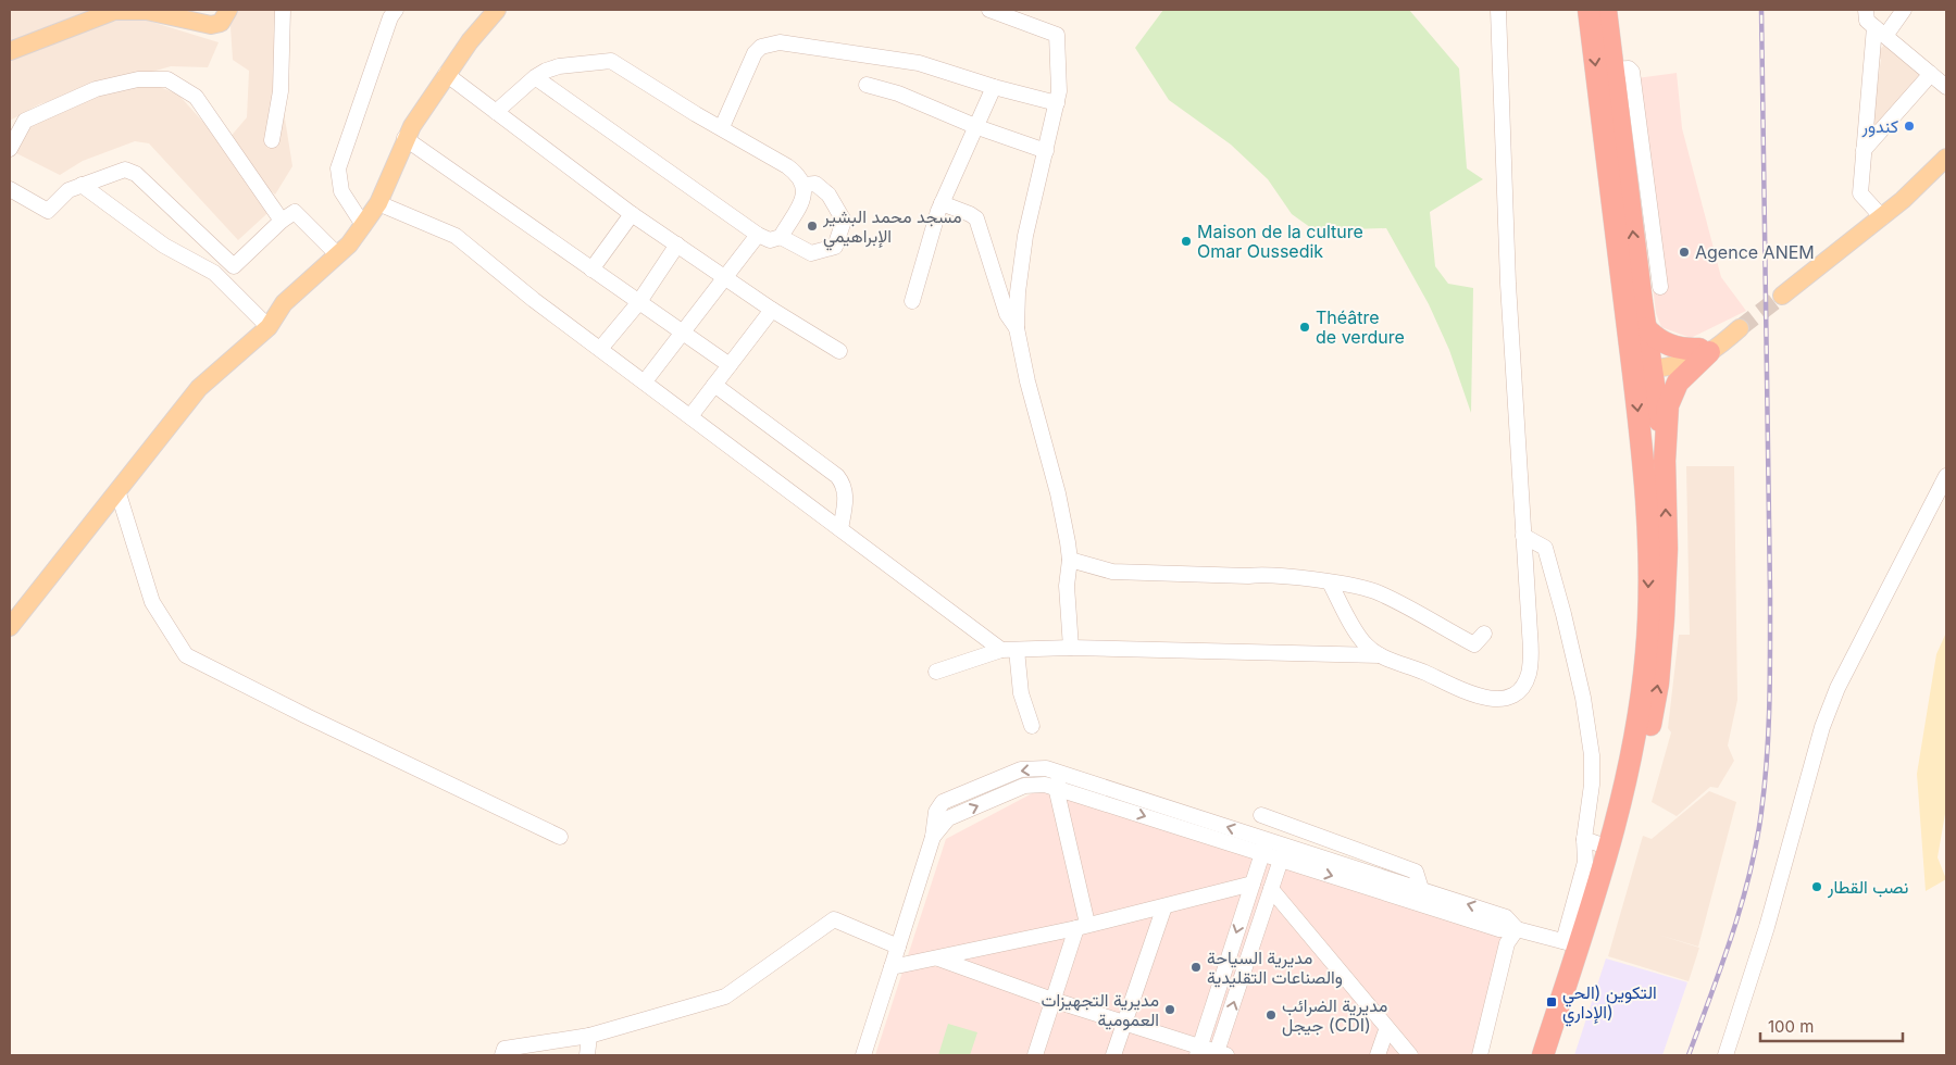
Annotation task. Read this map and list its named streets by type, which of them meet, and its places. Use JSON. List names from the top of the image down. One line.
{"places":{"other":["كندور","مسجد محمد البشير الإبراهيمي","Maison de la culture Omar Oussedik","Agence ANEM","Théâtre de verdure","نصب القطار","مديرية السياحة والصناعات التقليدية","مديرية التجهيزات العمومية","مديرية الضرائب جيجل (CDI)"],"transit":["التكوين (الحي الإداري)"]},"scale_bar":"100 m"}
